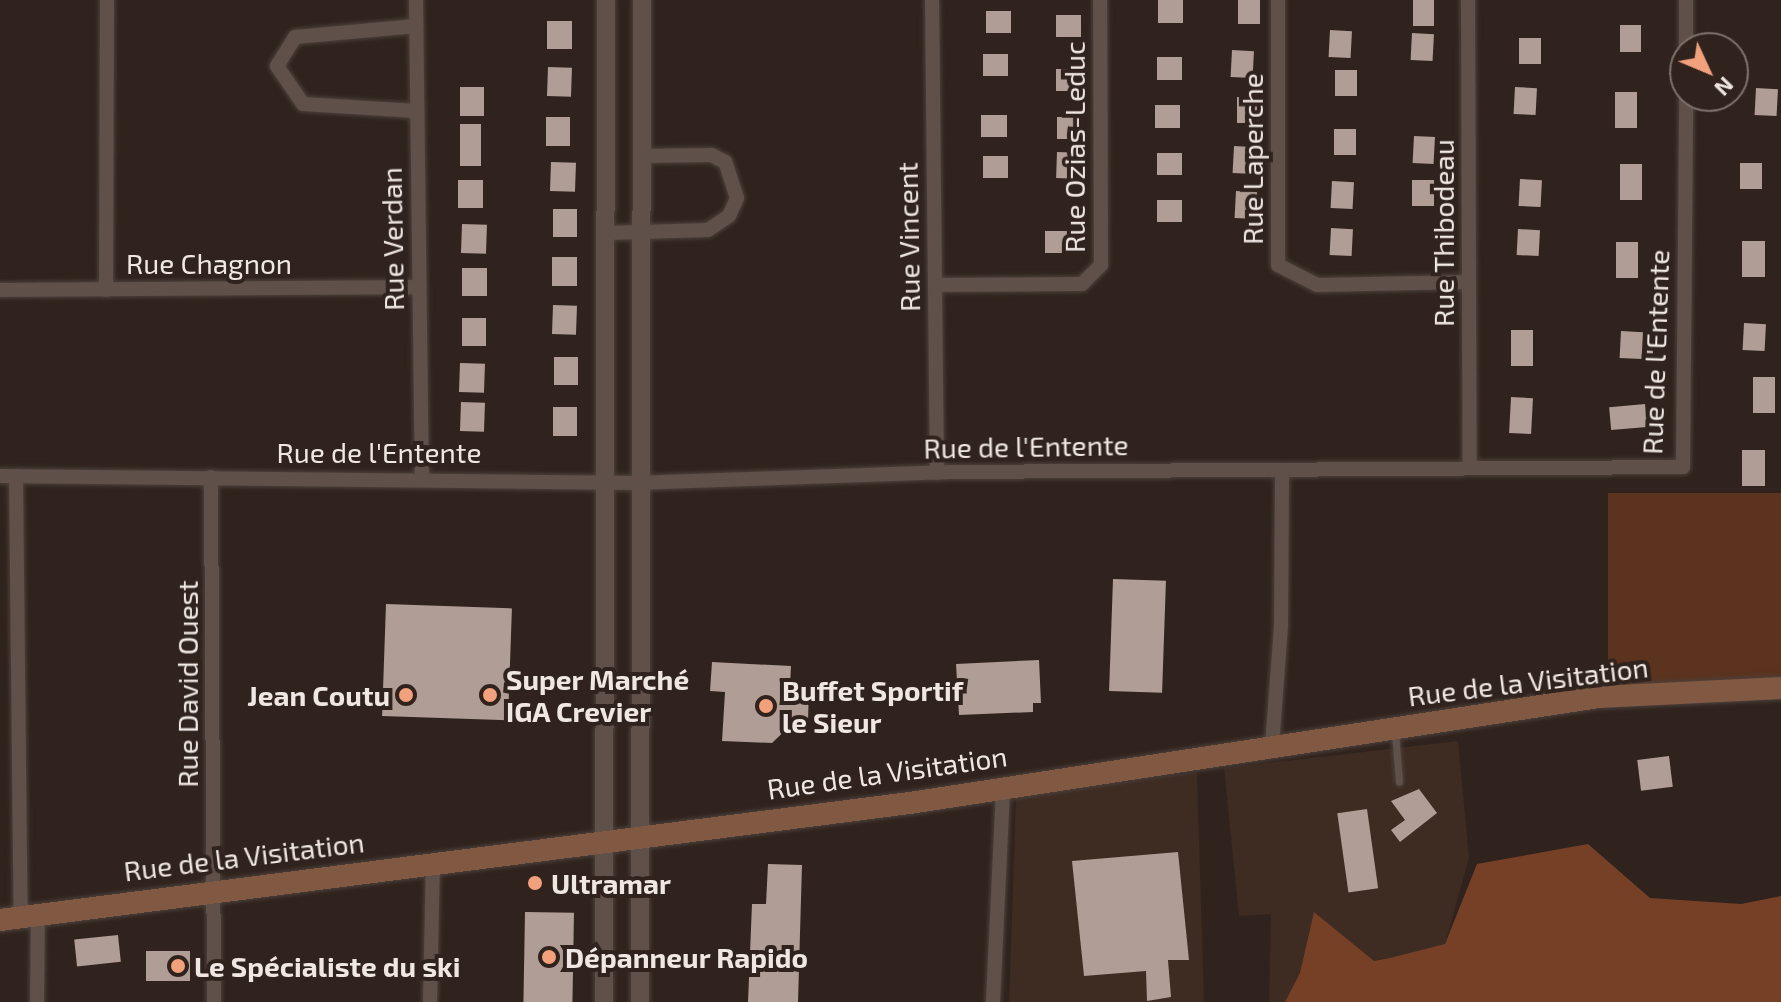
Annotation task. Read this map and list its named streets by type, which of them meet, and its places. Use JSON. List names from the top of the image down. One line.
{"streets":{"main road":["Rue de la Visitation"],"street":["Rue Ozias-Leduc","Rue Laperche","Rue Thibodeau","Rue Vincent","Rue Verdan","Rue Chagnon","Rue de l'Entente","Rue David Ouest"]},"crossings":[["Rue Ozias-Leduc","Rue Vincent"],["Rue Laperche","Rue Thibodeau"],["Rue Thibodeau","Rue de l'Entente"],["Rue Vincent","Rue de l'Entente"],["Rue Verdan","Rue Chagnon"],["Rue Verdan","Rue de l'Entente"],["Rue de l'Entente","Rue David Ouest"],["Rue de la Visitation","Rue David Ouest"]],"places":["Jean Coutu","Super Marché IGA Crevier","Buffet Sportif le Sieur","Ultramar","Dépanneur Rapido","Le Spécialiste du ski"],"north":"bottom right"}
